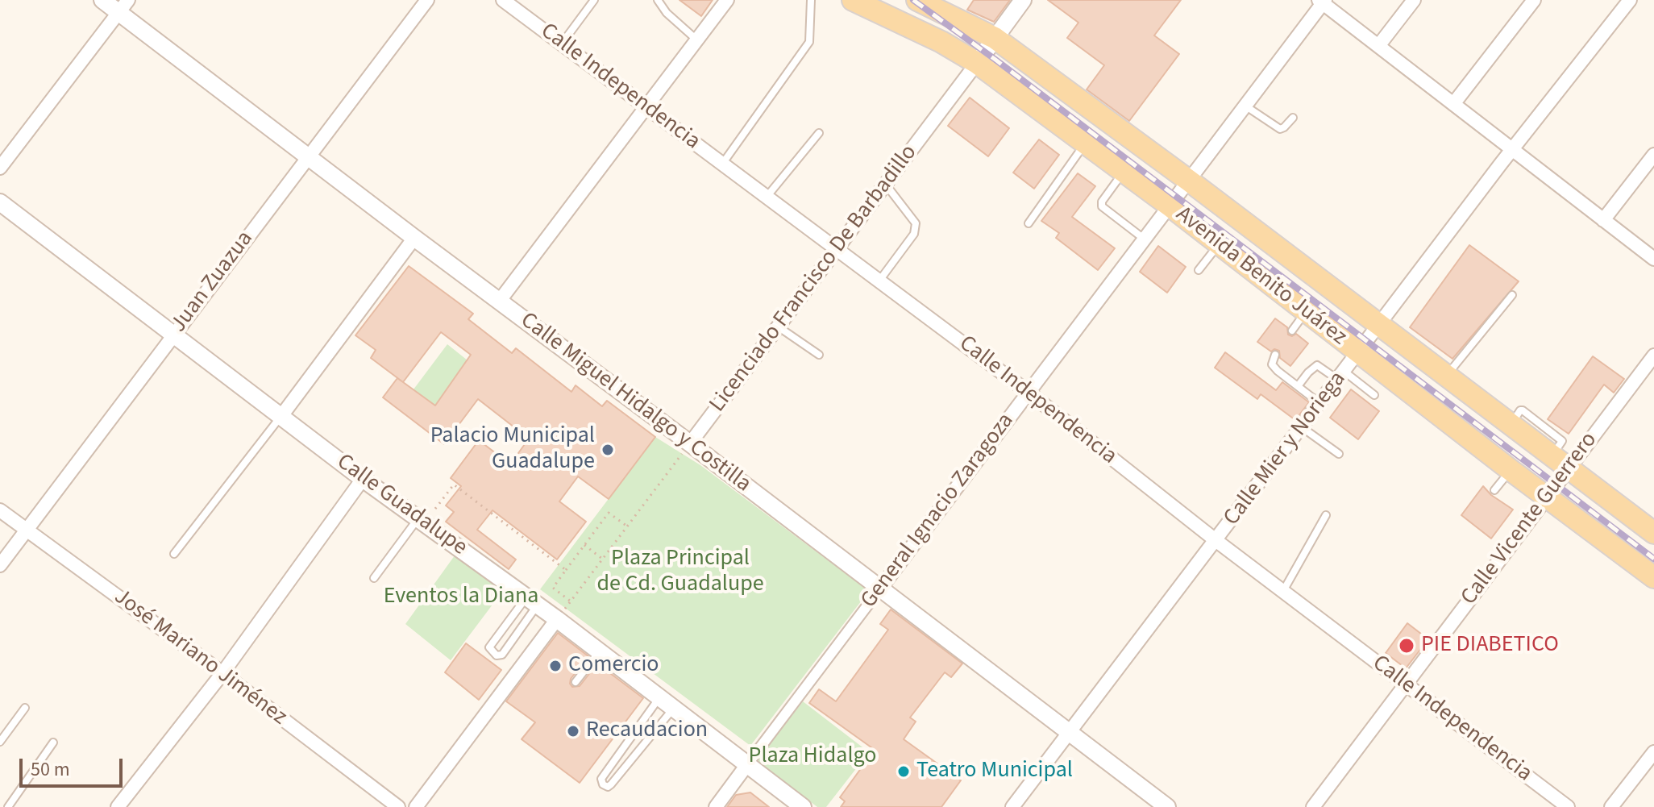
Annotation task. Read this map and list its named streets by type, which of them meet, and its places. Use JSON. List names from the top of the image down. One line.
{"streets":{"main road":["Avenida Benito Juárez"],"street":["Calle Independencia","Licenciado Francisco De Barbadillo","Juan Zuazua","Calle Miguel Hidalgo y Costilla","Calle Mier y Noriega","Calle Guadalupe","General Ignacio Zaragoza","Calle Vicente Guerrero","José Mariano Jiménez"]},"crossings":[["Calle Independencia","Licenciado Francisco De Barbadillo"],["Calle Independencia","Calle Mier y Noriega"],["Calle Independencia","General Ignacio Zaragoza"],["Calle Independencia","Calle Vicente Guerrero"],["Avenida Benito Juárez","Licenciado Francisco De Barbadillo"],["Avenida Benito Juárez","Calle Mier y Noriega"],["Avenida Benito Juárez","General Ignacio Zaragoza"],["Avenida Benito Juárez","Calle Vicente Guerrero"],["Licenciado Francisco De Barbadillo","Calle Miguel Hidalgo y Costilla"],["Juan Zuazua","Calle Miguel Hidalgo y Costilla"],["Juan Zuazua","Calle Guadalupe"],["Juan Zuazua","José Mariano Jiménez"],["Calle Miguel Hidalgo y Costilla","Calle Mier y Noriega"],["Calle Miguel Hidalgo y Costilla","General Ignacio Zaragoza"],["Calle Guadalupe","General Ignacio Zaragoza"]],"parks":["Plaza Principal de Cd. Guadalupe","Eventos la Diana","Plaza Hidalgo"],"places":["Palacio Municipal Guadalupe","PIE DIABETICO","Comercio","Recaudacion","Teatro Municipal"],"scale_bar":"50 m"}
